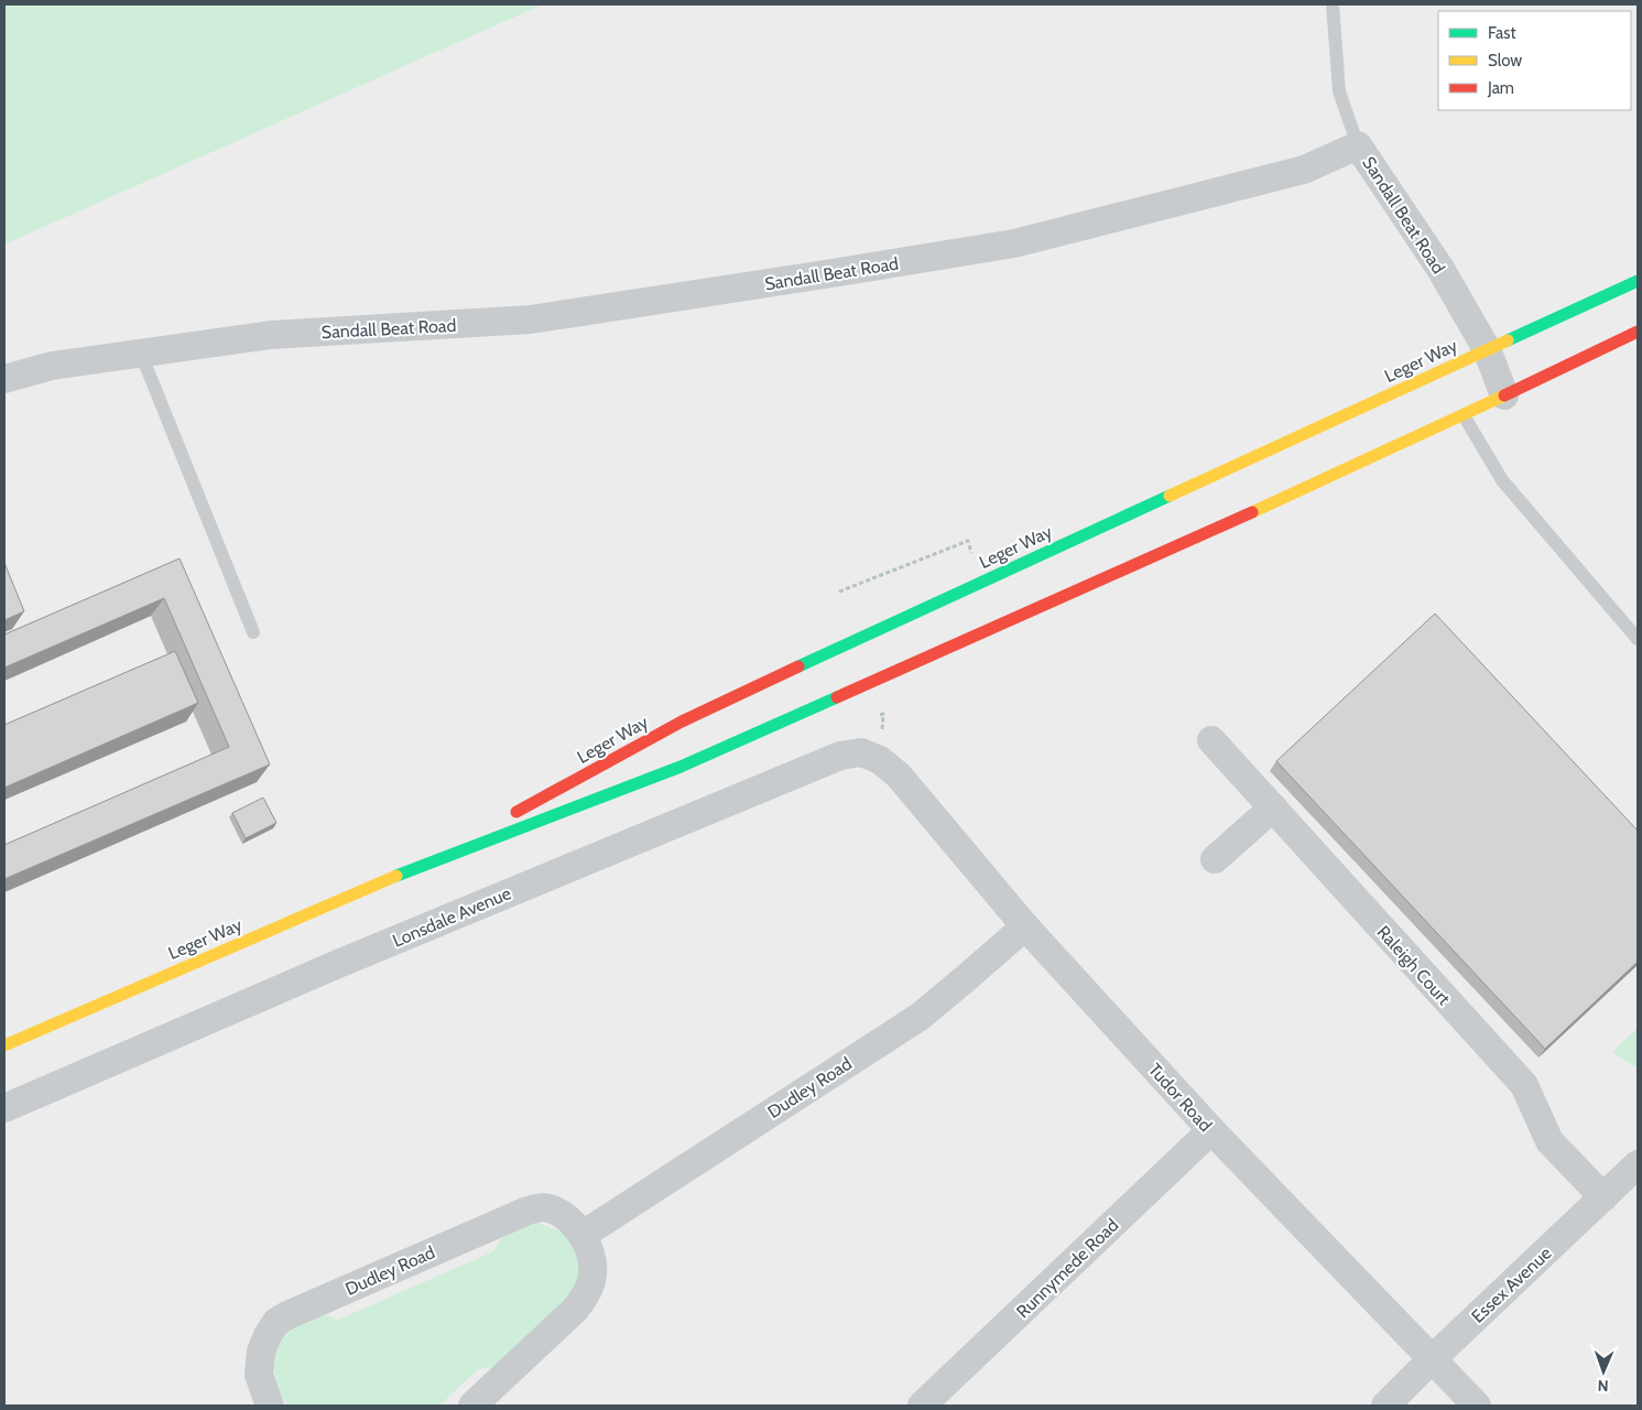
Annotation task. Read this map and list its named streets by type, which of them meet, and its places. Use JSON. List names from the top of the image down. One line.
{"streets":{"highway":["Leger Way"],"street":["Sandall Beat Road","Lonsdale Avenue","Raleigh Court","Dudley Road","Tudor Road","Runnymede Road","Essex Avenue"]},"crossings":[["Sandall Beat Road","Leger Way"],["Lonsdale Avenue","Tudor Road"],["Raleigh Court","Essex Avenue"],["Dudley Road","Tudor Road"],["Tudor Road","Runnymede Road"],["Tudor Road","Essex Avenue"]],"legend":["Fast","Slow","Jam"],"north":"bottom"}
